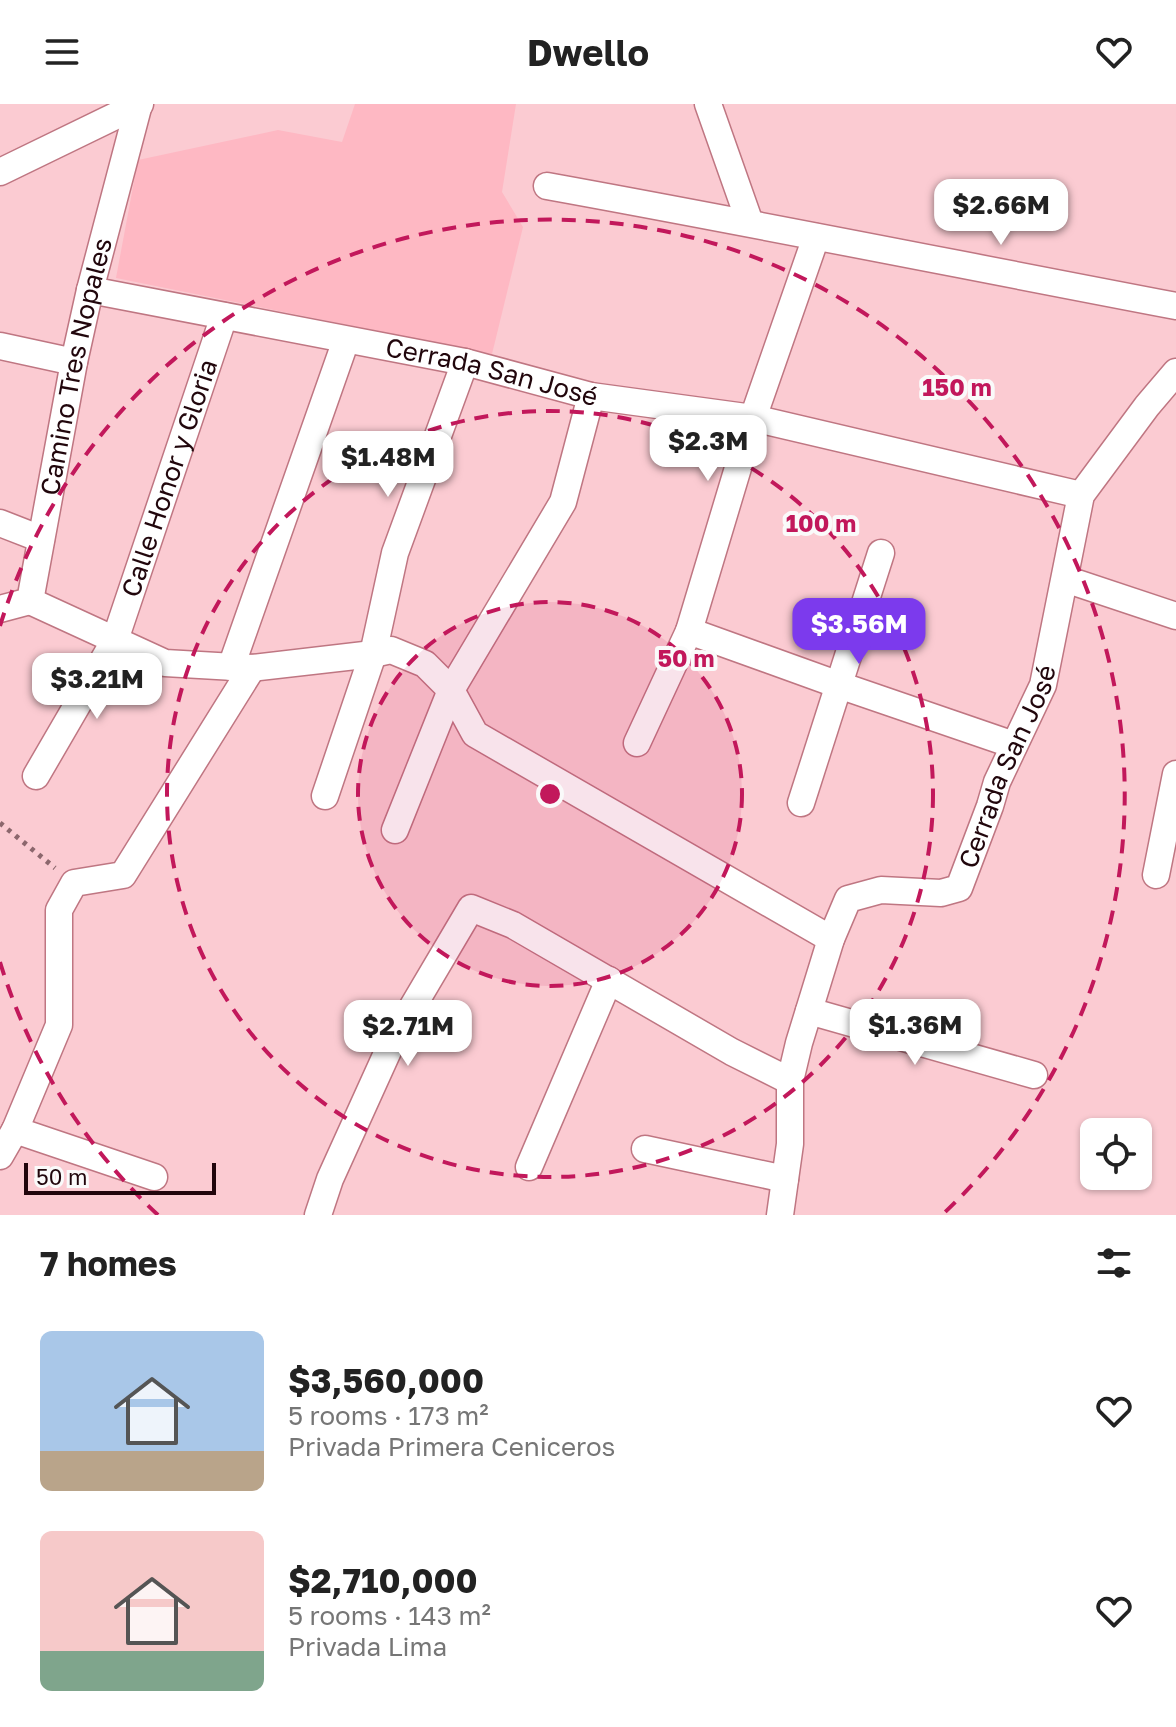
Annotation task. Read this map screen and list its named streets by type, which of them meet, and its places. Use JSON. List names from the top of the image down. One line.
{"streets":{"street":["Camino Tres Nopales","Cerrada San José","Calle Honor y Gloria"]},"crossings":[["Camino Tres Nopales","Cerrada San José"],["Cerrada San José","Calle Honor y Gloria"]],"scale_bar":"50 m","page":{"header":"Dwello","price":["$2.66M","$2.3M","$1.48M","$3.56M","$3.21M","$1.36M","$2.71M"],"scale":"50 m","heading":"7 homes","list":[{"name":"$3,560,000","note":"5 rooms · 173 m² · Privada Primera Ceniceros"},{"name":"$2,710,000","note":"5 rooms · 143 m² · Privada Lima"}]},"rings":["150 m","100 m","50 m"]}
